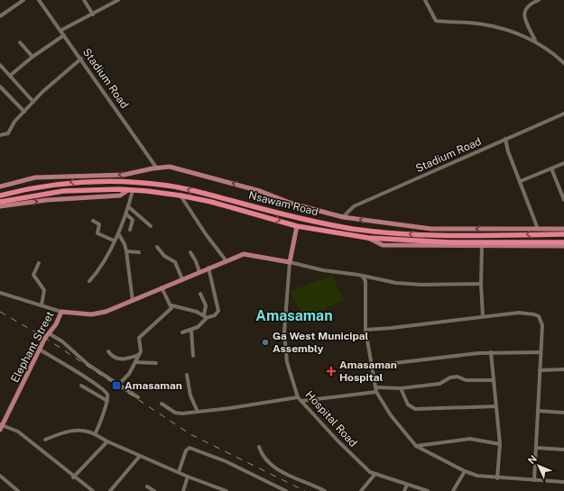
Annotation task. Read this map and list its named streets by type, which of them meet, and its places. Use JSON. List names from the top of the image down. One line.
{"streets":{"highway":["Nsawam Road"],"main road":["Elephant Street","Hospital Road"],"street":["Stadium Road"]},"crossings":[["Nsawam Road","Hospital Road"]],"districts":["Amasaman"],"places":{"other":["Ga West Municipal Assembly"],"health":["Amasaman Hospital"],"transit":["Amasaman"]},"north":"top left"}
